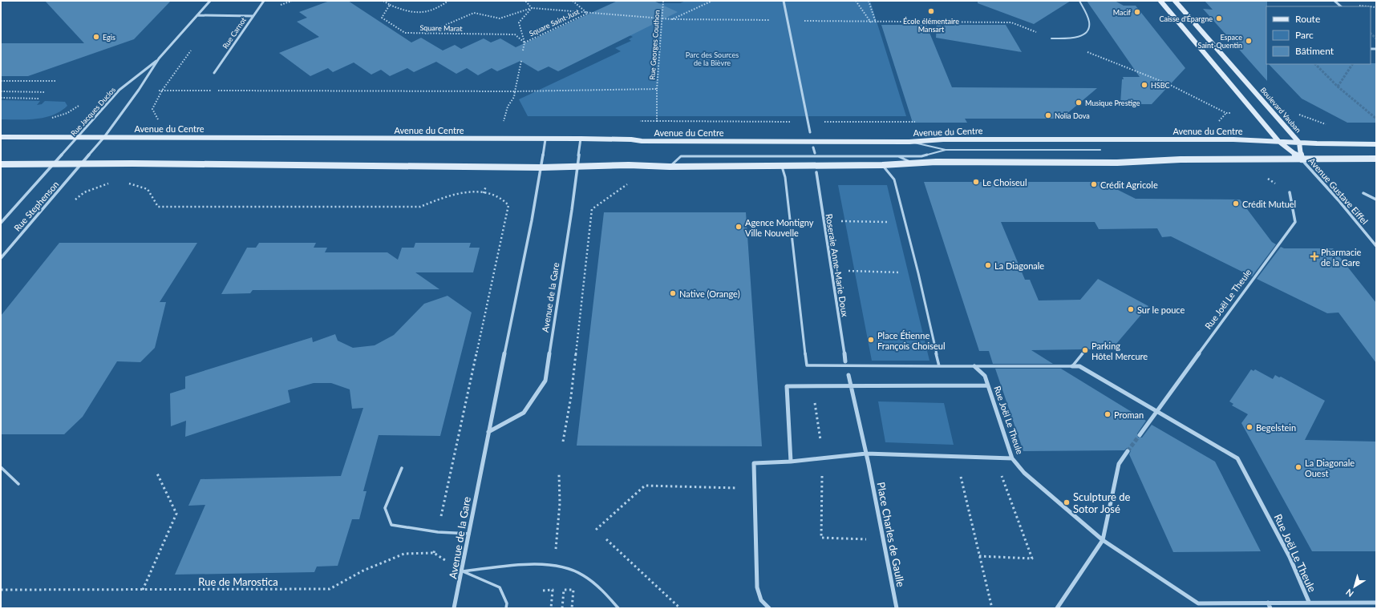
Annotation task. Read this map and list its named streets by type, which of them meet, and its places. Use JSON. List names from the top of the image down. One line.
{"streets":{"main road":["Boulevard Vauban","Avenue du Centre"],"street":["Rue Carnot","Rue Jacques Duclos","Avenue Gustave Eiffel","Rue Stephenson","Roseraie Anne-Marie Doux","Avenue de la Gare","Rue Joël Le Theule","Place Charles de Gaulle"],"path":["Square Saint-Just","Square Marat","Rue Georges Couthon","Rue de Marostica"]},"crossings":[["Square Saint-Just","Square Marat"],["Boulevard Vauban","Avenue du Centre"],["Boulevard Vauban","Avenue Gustave Eiffel"],["Rue Jacques Duclos","Avenue du Centre"],["Rue Jacques Duclos","Rue Stephenson"],["Avenue du Centre","Avenue de la Gare"]],"parks":["Parc des Sources de la Bièvre"],"places":{"other":["École élémentaire Mansart","Macif","Caisse d'Épargne","Egis","Espace Saint-Quentin","HSBC","Musique Prestige","Nolia Dova","Le Choiseul","Crédit Agricole","Crédit Mutuel","Agence Montigny Ville Nouvelle","La Diagonale","Native (Orange)","Sur le pouce","Place Étienne François Choiseul","Parking Hôtel Mercure","Proman","Begelstein","La Diagonale Ouest","Sculpture de Sotor José"],"health":["Pharmacie de la Gare"]},"legend":["Route","Parc","Bâtiment"],"north":"bottom left"}
